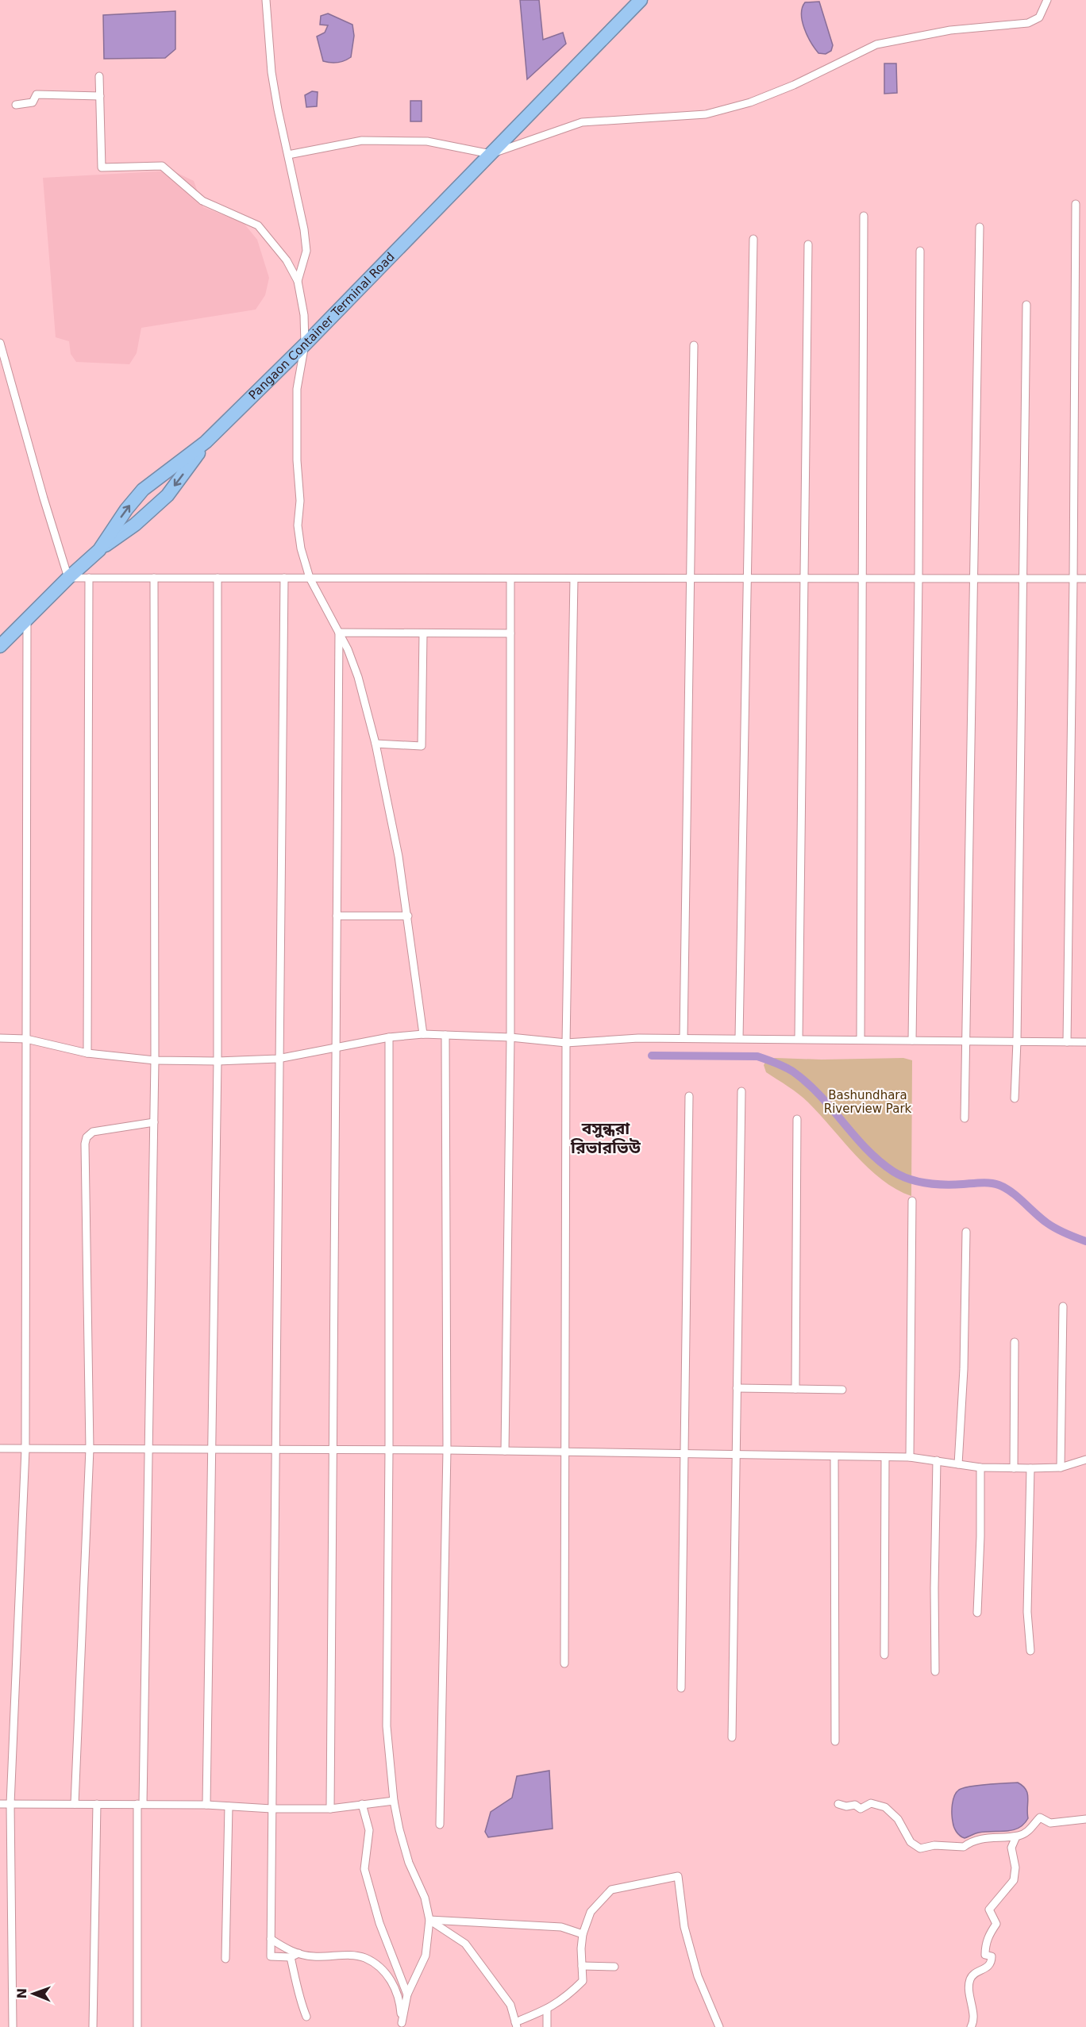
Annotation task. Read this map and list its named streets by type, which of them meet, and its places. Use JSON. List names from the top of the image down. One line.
{"streets":{"highway":["Pangaon Container Terminal Road"]},"districts":["বসুন্ধরা রিভারভিউ"],"parks":["Bashundhara Riverview Park"],"north":"left"}
